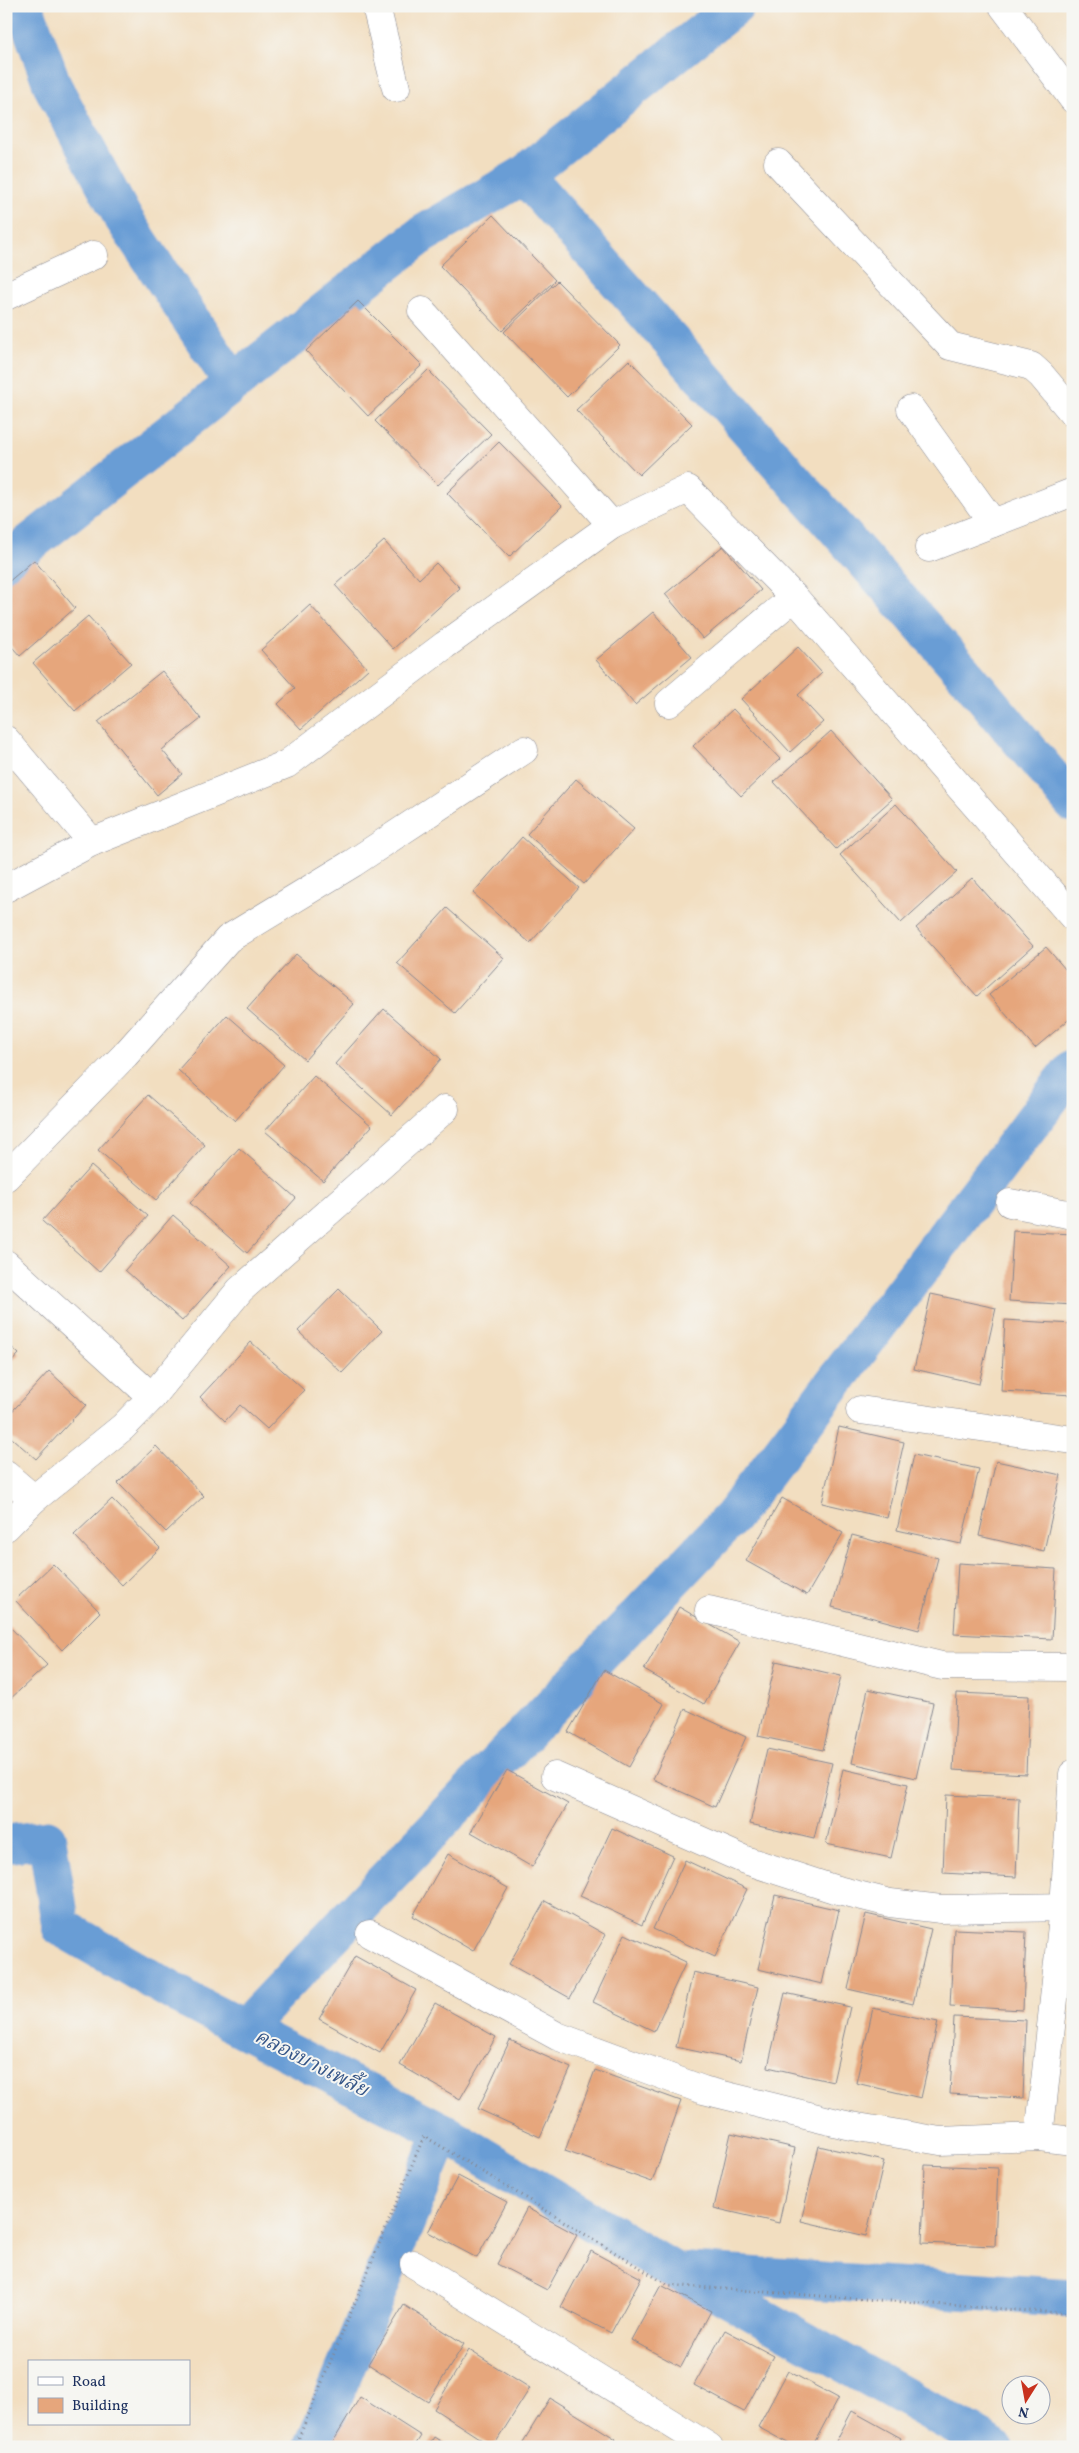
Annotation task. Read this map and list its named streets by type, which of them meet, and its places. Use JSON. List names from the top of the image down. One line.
{"water":["คลองบางเพลี้ย"],"legend":["Road","Building"],"north":"bottom"}
